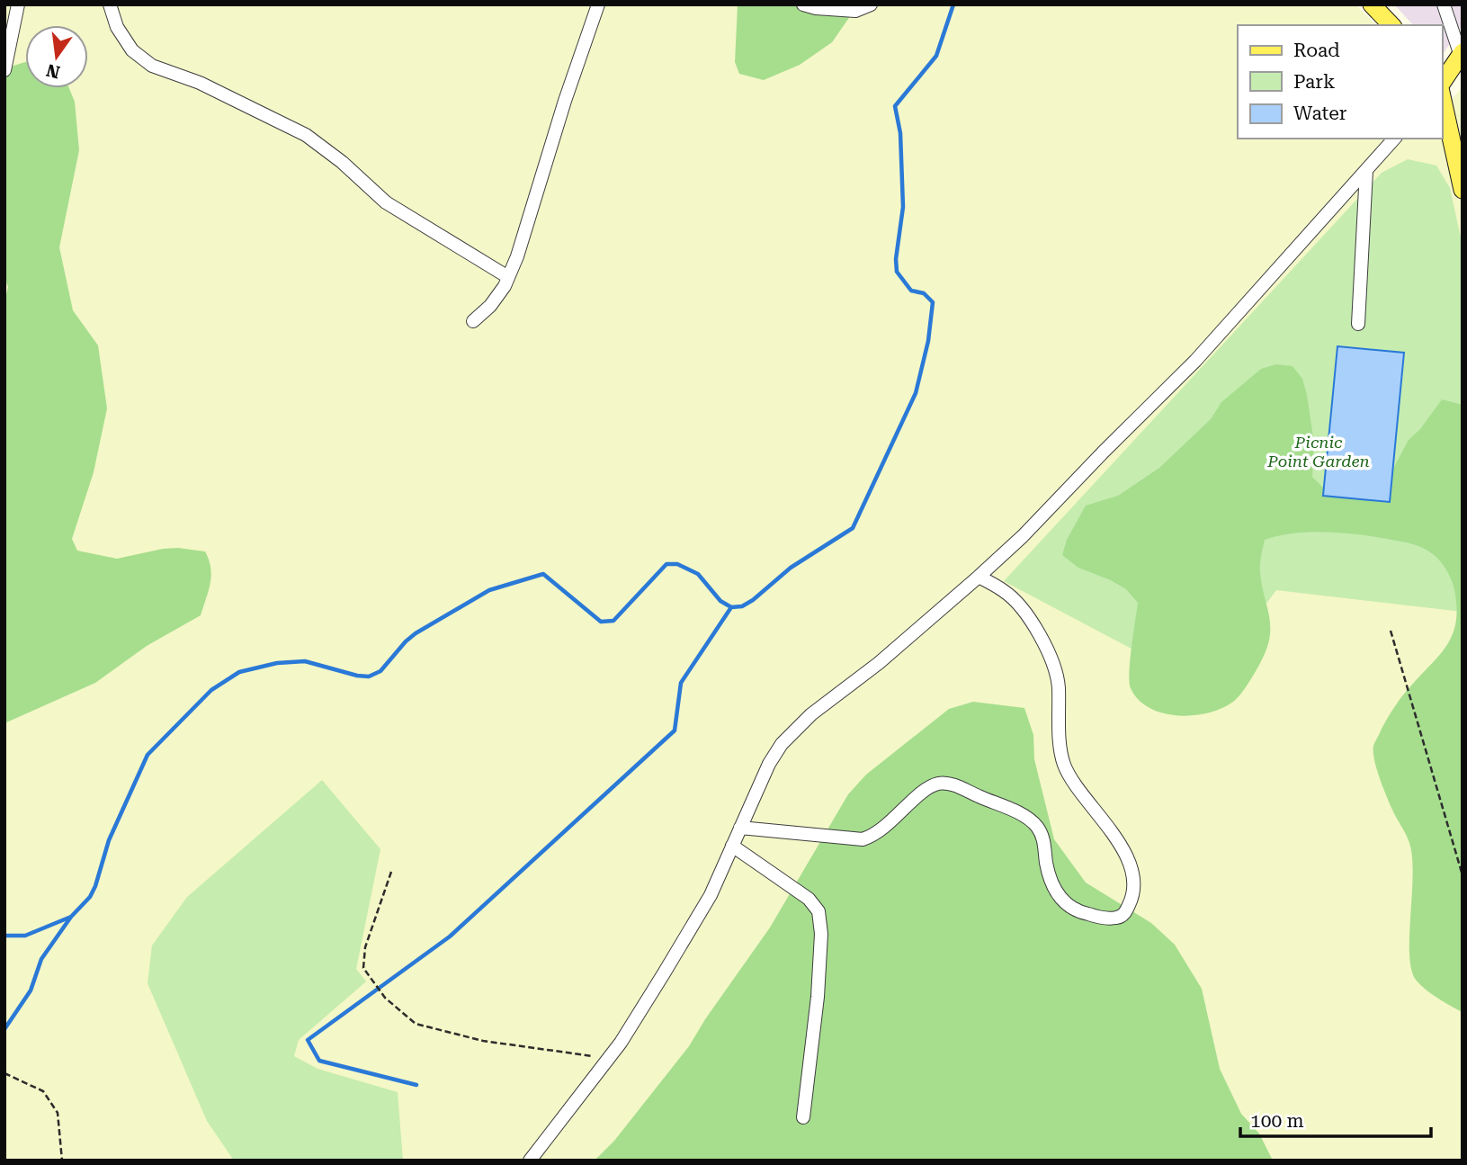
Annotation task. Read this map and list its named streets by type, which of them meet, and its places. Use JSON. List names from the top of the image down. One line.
{"parks":["Picnic Point Garden"],"legend":["Road","Park","Water"],"scale_bar":"100 m","north":"bottom"}
